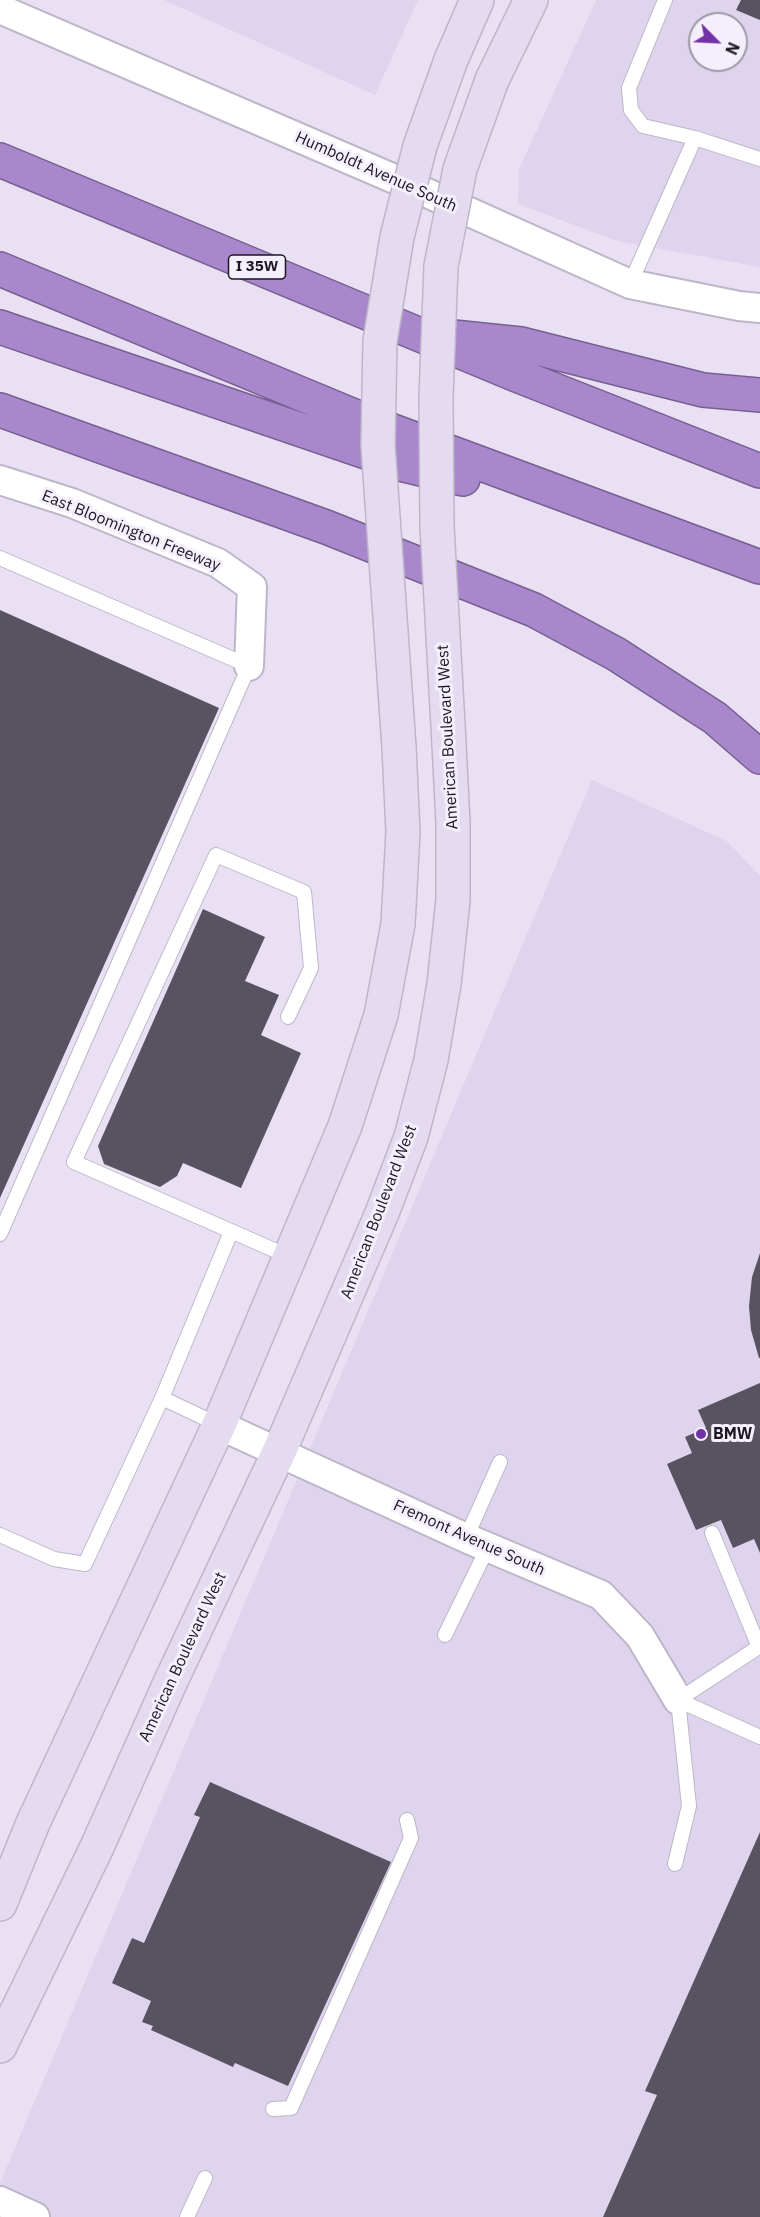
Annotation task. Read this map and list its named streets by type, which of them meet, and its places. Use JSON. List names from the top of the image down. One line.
{"streets":{"highway":["I 35W"],"main road":["American Boulevard West"],"street":["Humboldt Avenue South","East Bloomington Freeway","Fremont Avenue South"]},"crossings":[["American Boulevard West","Fremont Avenue South"]],"places":["BMW"],"north":"bottom right"}
